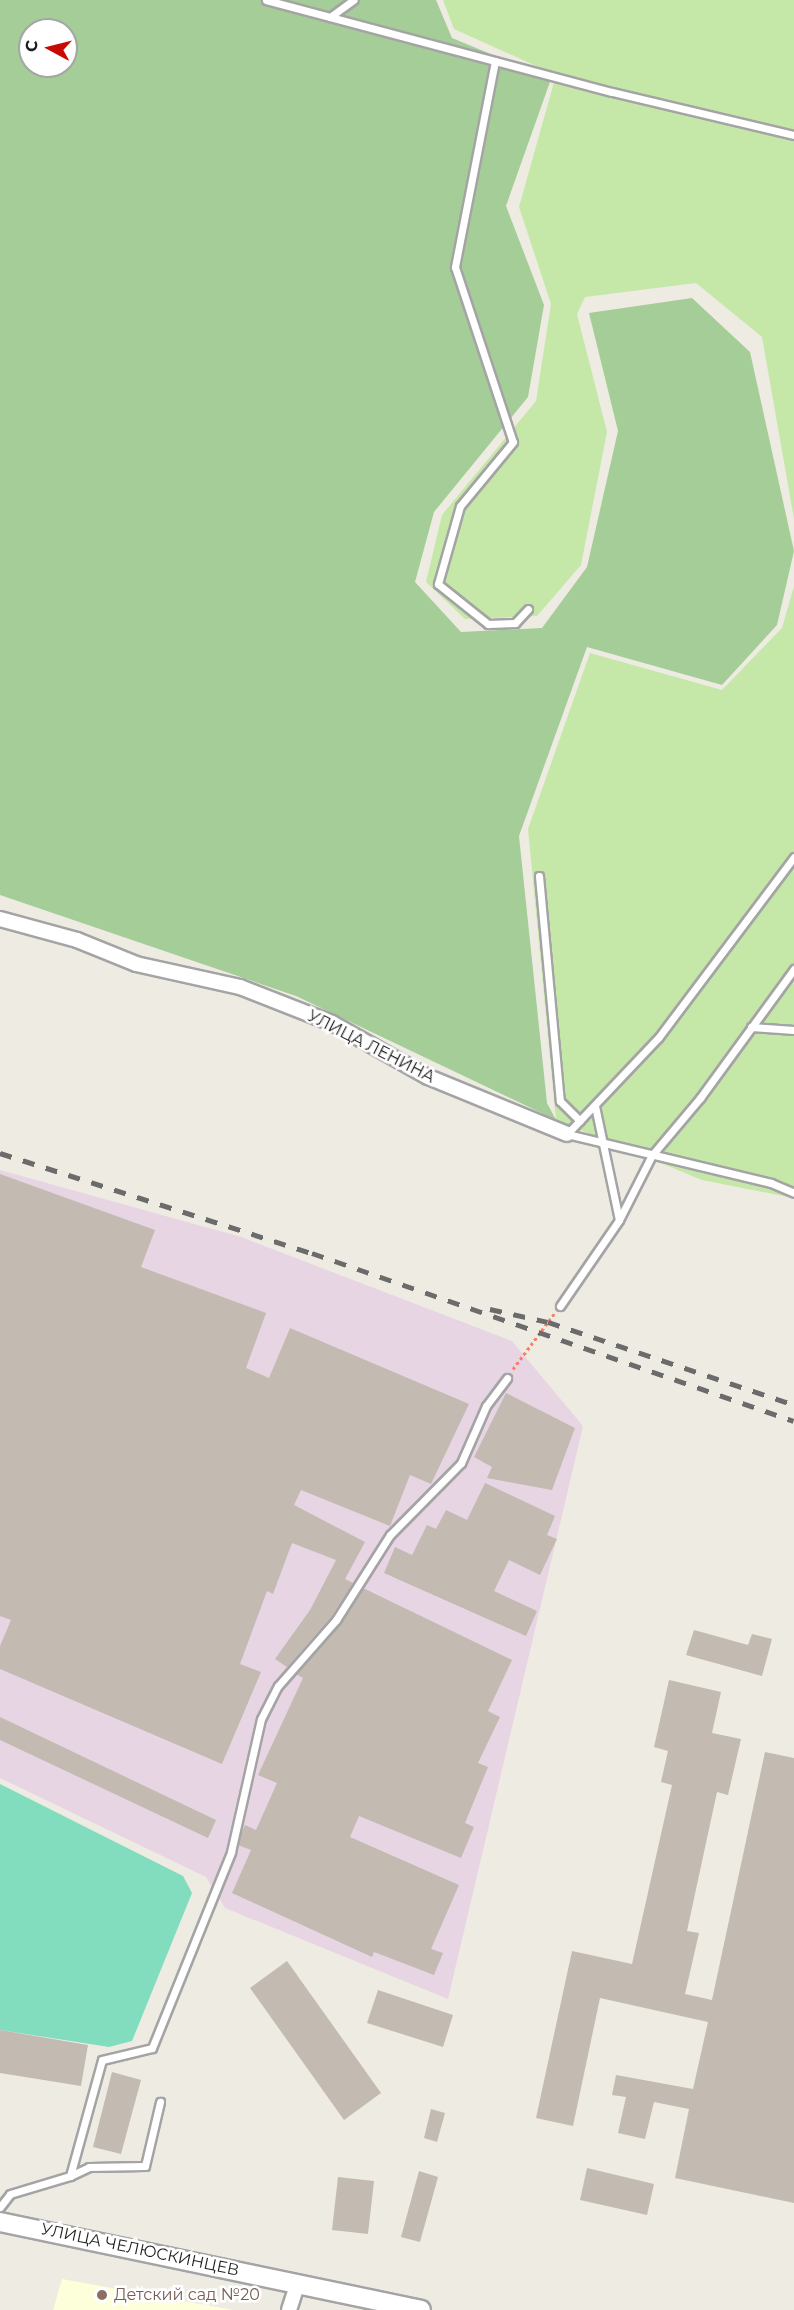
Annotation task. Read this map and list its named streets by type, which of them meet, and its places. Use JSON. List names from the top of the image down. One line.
{"streets":{"street":["УЛИЦА ЛЕНИНА","УЛИЦА ЧЕЛЮСКИНЦЕВ"]},"places":["Детский сад №20"],"north":"left"}
